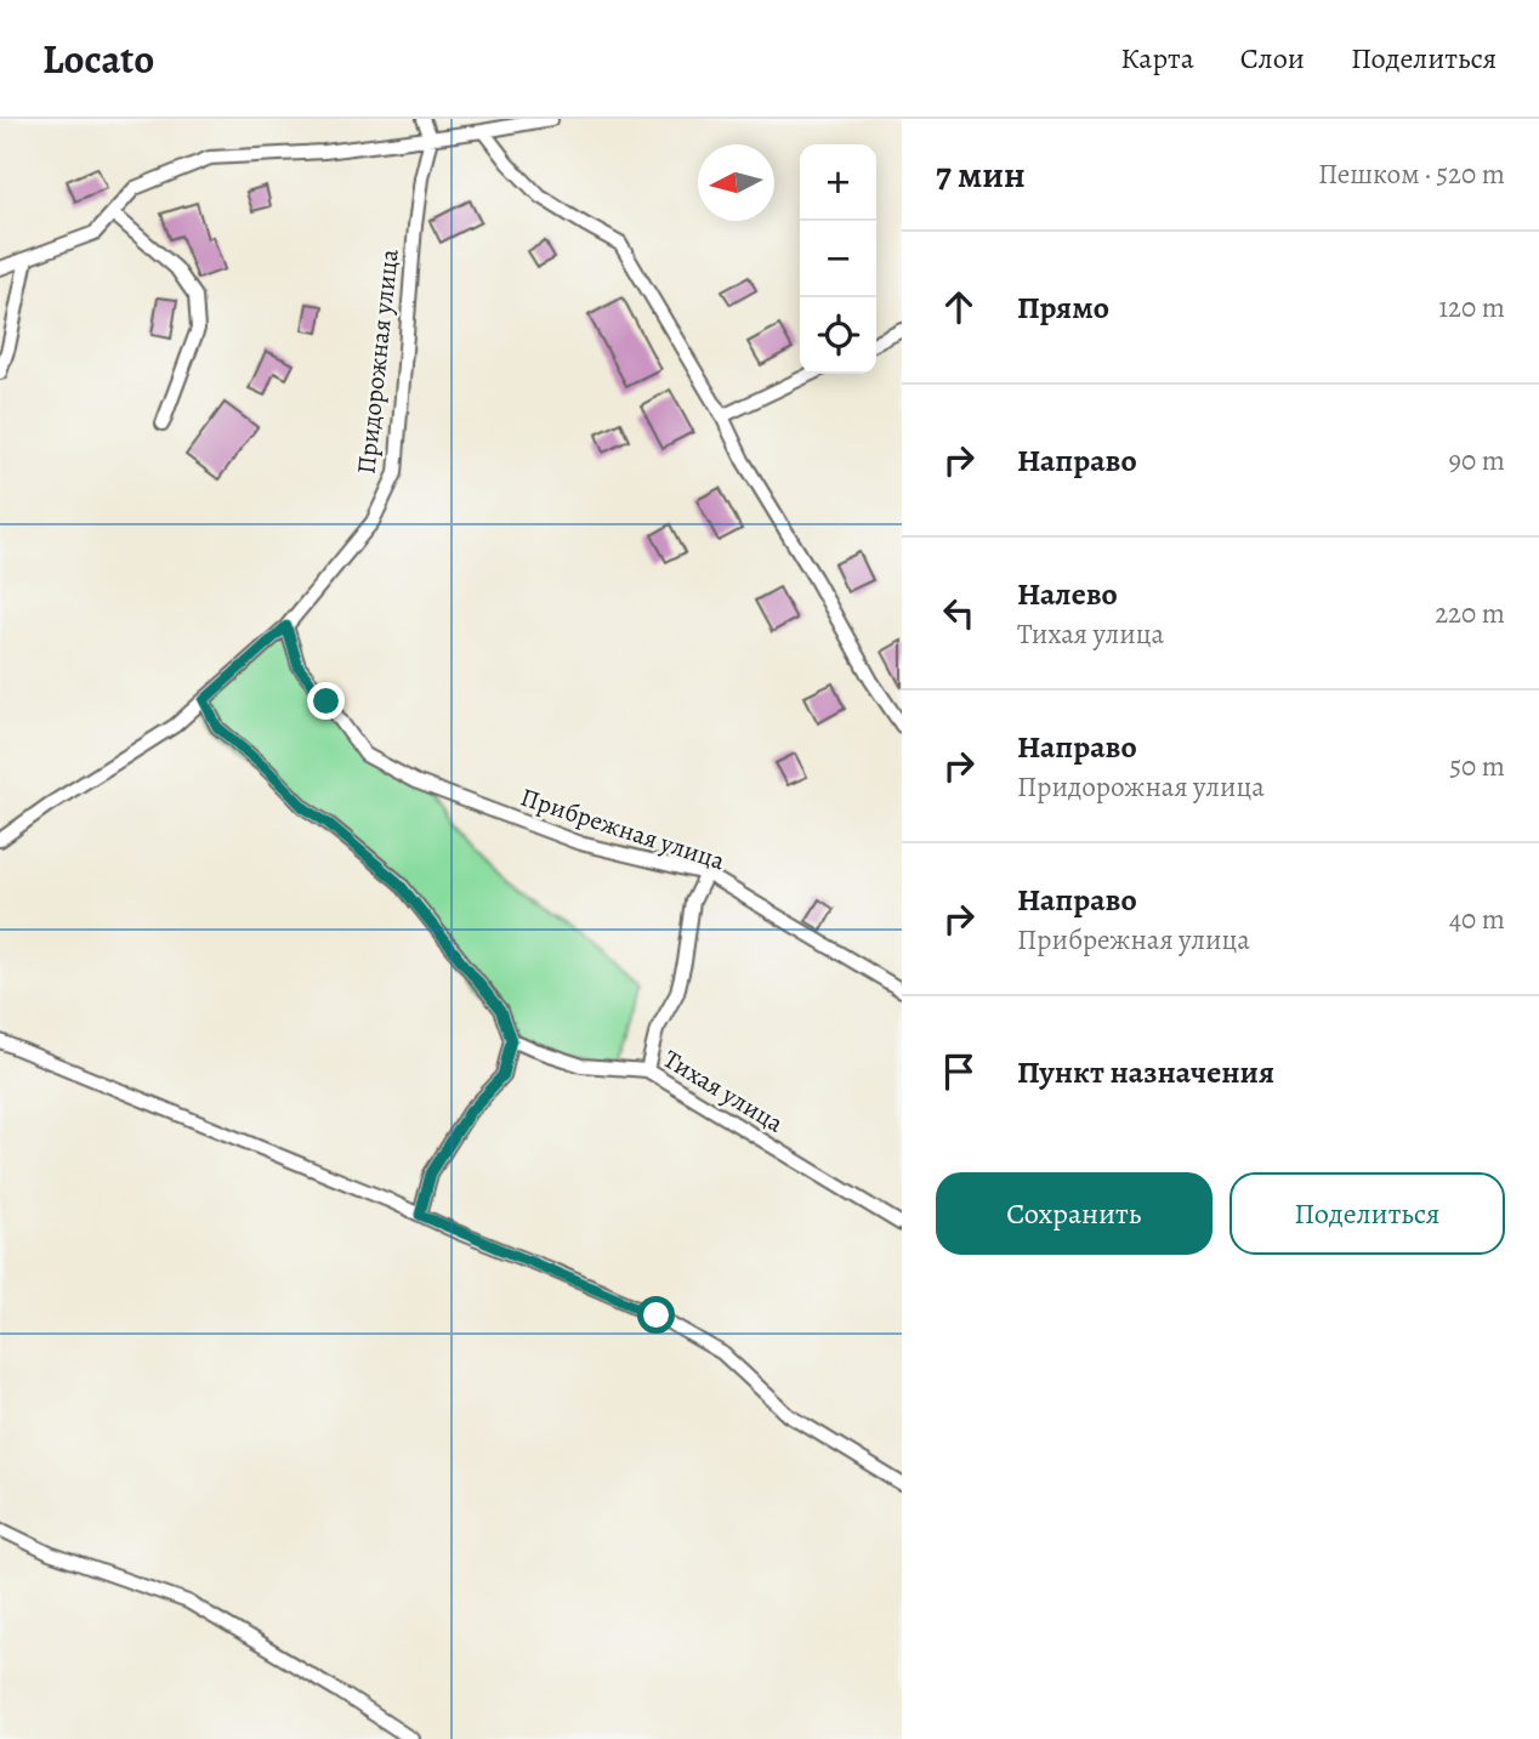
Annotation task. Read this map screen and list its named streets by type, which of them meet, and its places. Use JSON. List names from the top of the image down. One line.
{"streets":{"street":["Придорожная улица","Прибрежная улица","Тихая улица"]},"crossings":[["Придорожная улица","Прибрежная улица"]],"north":"left","page":{"header":"Locato","nav":["Карта","Слои","Поделиться"],"heading":["7 мин","Пешком · 520 m"],"map_buttons":["+","−"],"list":[["Прямо","120 m"],["Направо","90 m"],["Налево","Тихая улица","220 m"],["Направо","Придорожная улица","50 m"],["Направо","Прибрежная улица","40 m"],"Пункт назначения"],"buttons":["Сохранить","Поделиться"]}}
